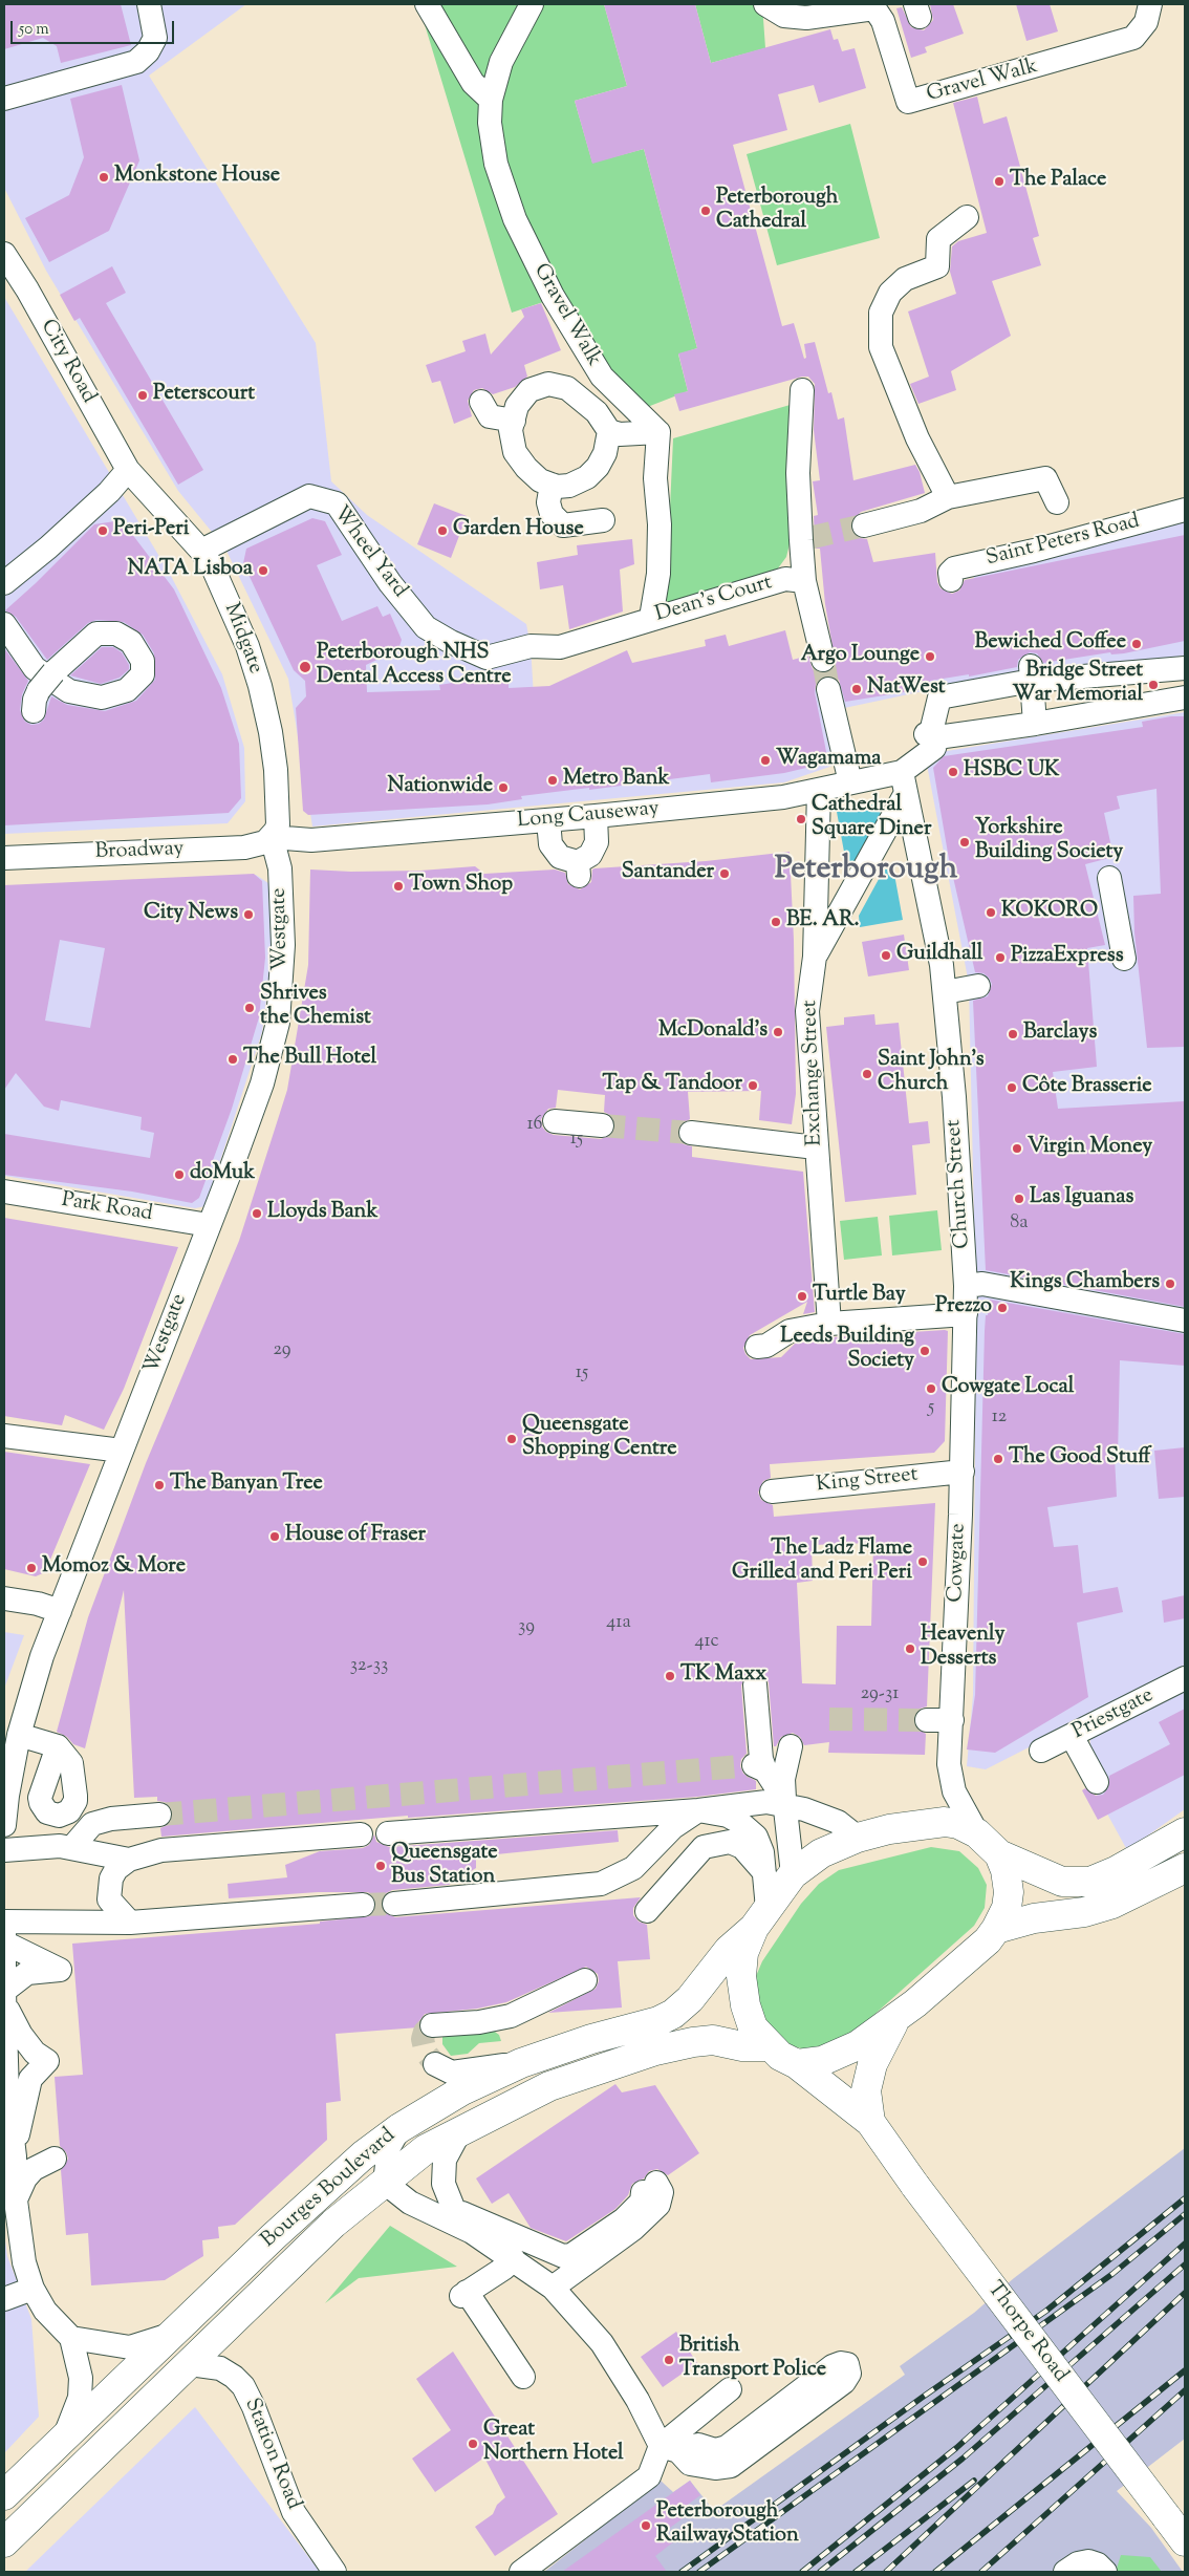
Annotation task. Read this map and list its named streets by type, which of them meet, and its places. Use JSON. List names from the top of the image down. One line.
{"streets":{"main road":["Bourges Boulevard","Thorpe Road"],"street":["Gravel Walk","City Road","Saint Peters Road","Wheel Yard","Dean's Court","Midgate","Long Causeway","Broadway","Westgate","Exchange Street","Church Street","Park Road","King Street","Cowgate","Priestgate","Station Road"]},"crossings":[["City Road","Midgate"],["Wheel Yard","Dean's Court"],["Wheel Yard","Midgate"],["Midgate","Long Causeway"],["Midgate","Broadway"],["Midgate","Westgate"],["Long Causeway","Broadway"],["Long Causeway","Westgate"],["Long Causeway","Exchange Street"],["Long Causeway","Church Street"],["Broadway","Westgate"],["Westgate","Park Road"],["Church Street","Cowgate"],["King Street","Cowgate"],["Bourges Boulevard","Thorpe Road"],["Bourges Boulevard","Station Road"]],"districts":["Peterborough"],"places":["Monkstone House","The Palace","Peterborough Cathedral","Peterscourt","Peri-Peri","Garden House","NATA Lisboa","Bewiched Coffee","Argo Lounge","Peterborough NHS Dental Access Centre","Bridge Street War Memorial","NatWest","Wagamama","HSBC UK","Metro Bank","Nationwide","Cathedral Square Diner","Yorkshire Building Society","Santander","Town Shop","KOKORO","City News","BE. AR.","Guildhall","PizzaExpress","Shrives the Chemist","McDonald's","Barclays","The Bull Hotel","Saint John's Church","Tap & Tandoor","Côte Brasserie","Virgin Money","doMuk","Las Iguanas","Lloyds Bank","Kings Chambers","Turtle Bay","Prezzo","Leeds Building Society","Cowgate Local","Queensgate Shopping Centre","The Good Stuff","The Banyan Tree","House of Fraser","The Ladz Flame Grilled and Peri Peri","Momoz & More","Heavenly Desserts","TK Maxx","Queensgate Bus Station","British Transport Police","Great Northern Hotel","Peterborough Railway Station"],"house_numbers":["16","15","8a","29","15","5","12","41a","39","41c","32-33","29-31"],"scale_bar":"50 m"}
